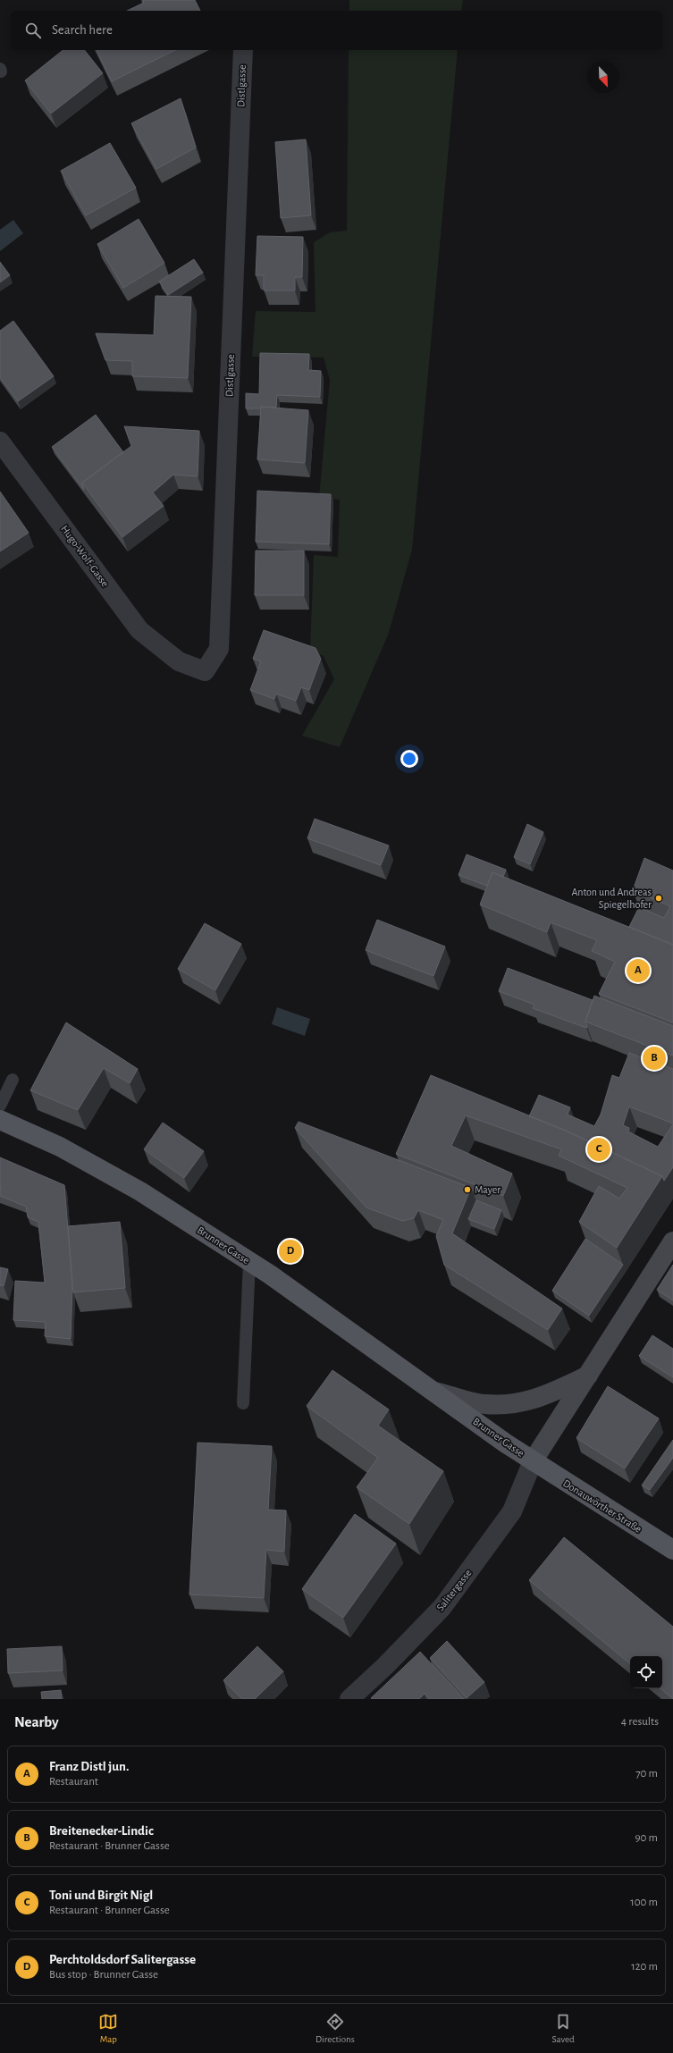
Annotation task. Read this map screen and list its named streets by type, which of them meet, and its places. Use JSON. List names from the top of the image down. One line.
{"streets":{"main road":["Brunner Gasse","Donauwörther Straße"],"street":["Distlgasse","Hugo-Wolf-Gasse","Salitergasse"]},"crossings":[["Distlgasse","Hugo-Wolf-Gasse"],["Brunner Gasse","Donauwörther Straße"],["Brunner Gasse","Salitergasse"],["Donauwörther Straße","Salitergasse"]],"places":["Anton und Andreas Spiegelhofer","Mayer"],"north":"bottom right","page":{"search":"Search here","pins":["A","B","C","D"],"heading":["Nearby","4 results"],"list":[{"mark":"A","name":"Franz Distl jun.","note":"Restaurant","value":"70 m"},{"mark":"B","name":"Breitenecker-Lindic","note":"Restaurant · Brunner Gasse","value":"90 m"},{"mark":"C","name":"Toni und Birgit Nigl","note":"Restaurant · Brunner Gasse","value":"100 m"},{"mark":"D","name":"Perchtoldsdorf Salitergasse","note":"Bus stop · Brunner Gasse","value":"120 m"}],"nav":["Map","Directions","Saved"]}}
